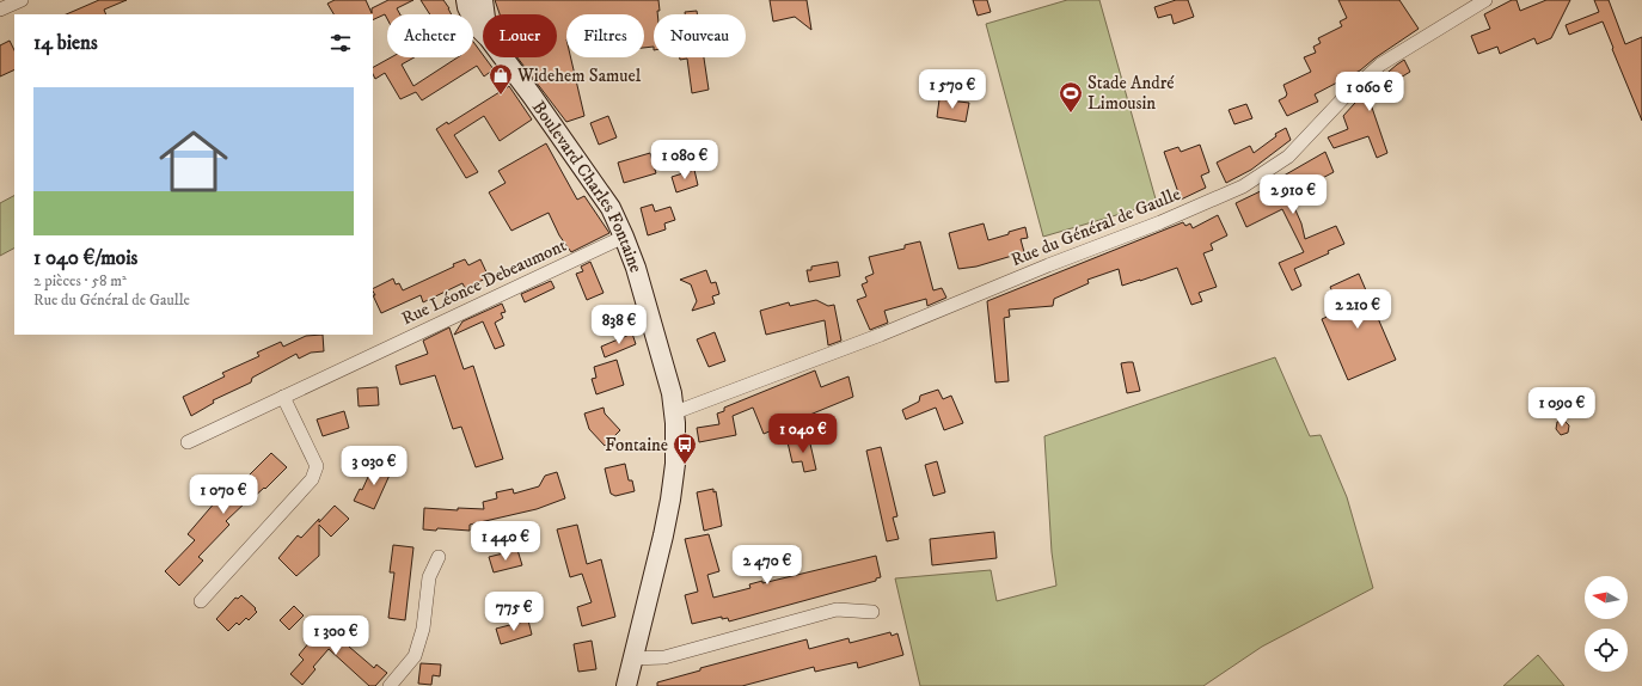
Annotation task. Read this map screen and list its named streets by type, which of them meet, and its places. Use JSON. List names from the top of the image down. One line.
{"streets":{"street":["Boulevard Charles Fontaine","Rue du Général de Gaulle","Rue Léonce Debeaumont"]},"crossings":[["Boulevard Charles Fontaine","Rue du Général de Gaulle"],["Boulevard Charles Fontaine","Rue Léonce Debeaumont"]],"places":{"shop":["Widehem Samuel"],"sports":["Stade André Limousin"],"bus stop":["Fontaine"]},"north":"left","page":{"chip":["Acheter","Louer","Filtres","Nouveau"],"heading":"14 biens","price":["1 570 €","1 060 €","1 080 €","2 910 €","2 210 €","838 €","1 090 €","1 040 €","3 030 €","1 070 €","1 440 €","2 470 €","775 €","1 300 €"],"list":[{"name":"1 040 €/mois","note":"2 pièces · 58 m² · Rue du Général de Gaulle"}]}}
